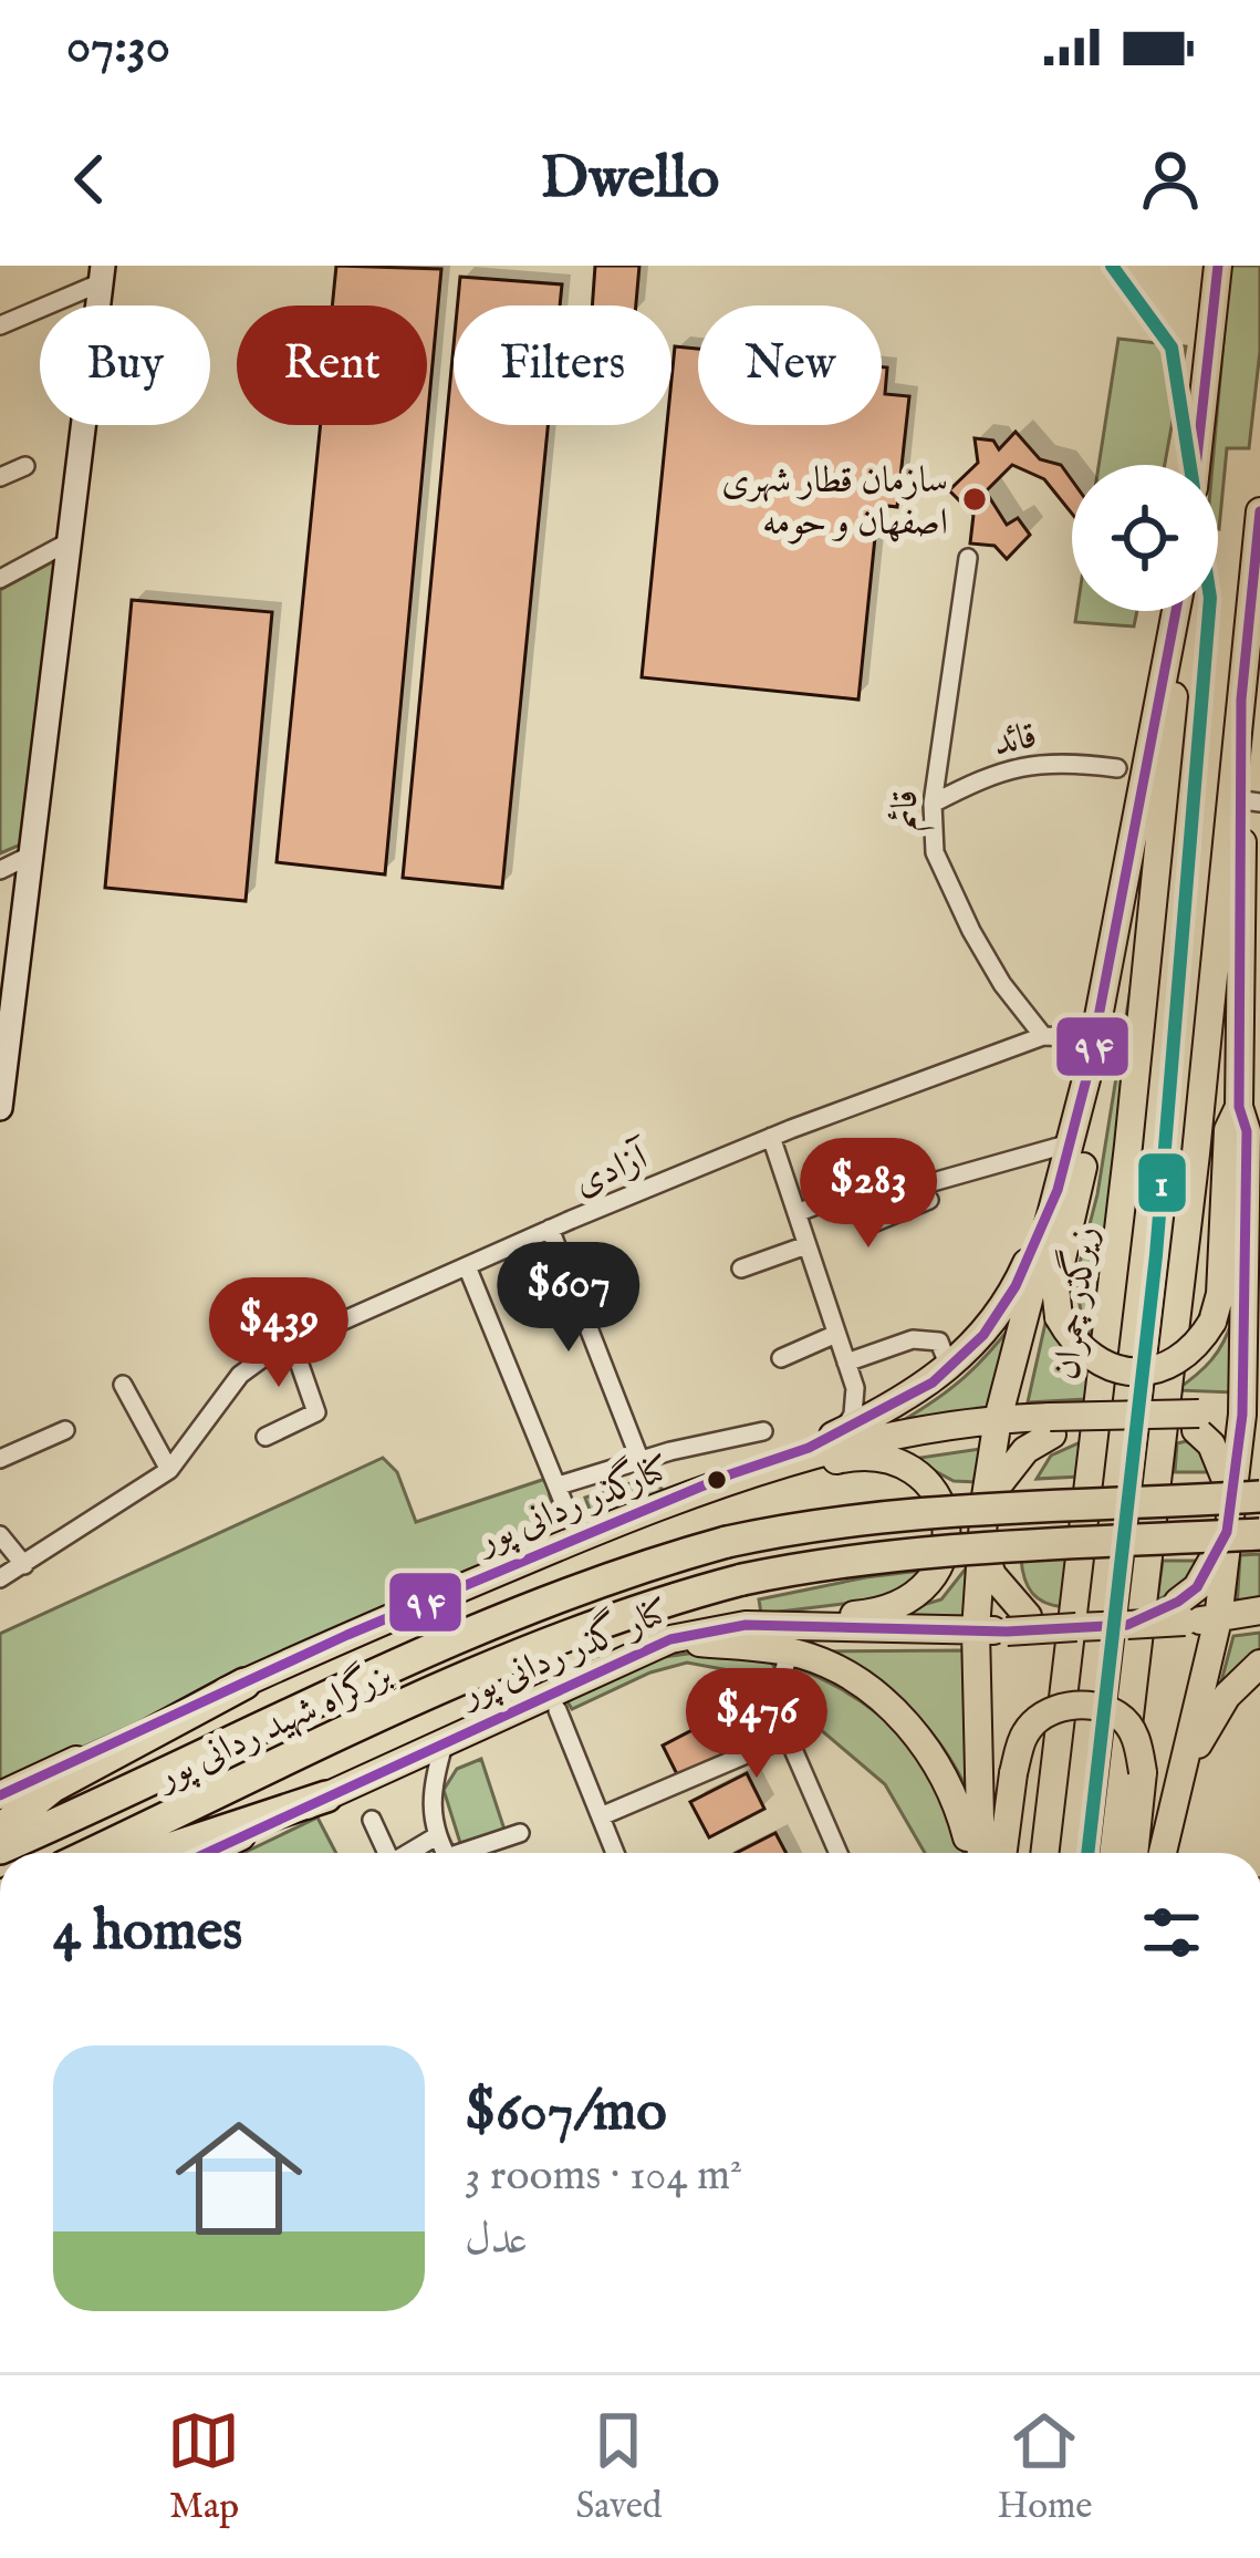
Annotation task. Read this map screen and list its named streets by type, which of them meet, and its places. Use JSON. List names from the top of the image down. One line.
{"streets":{"highway":["بزرگراه شهید ردانی پور"],"main road":["زیرگذر چمران","کنارگذر ردانی پور","کنار گذر ردانی پور"],"street":["قائد","قائم","آزادی"]},"crossings":[["قائد","قائم"],["قائم","آزادی"],["کنارگذر ردانی پور","کنار گذر ردانی پور"],["کنارگذر ردانی پور","بزرگراه شهید ردانی پور"],["کنار گذر ردانی پور","بزرگراه شهید ردانی پور"]],"places":["سازمان قطار شهری اصفهان و حومه"],"lines":["transit line 1","transit line ۹۴"],"page":{"status":"07:30","header":"Dwello","chip":["Buy","Rent","Filters","New"],"price":["$283","$607","$439","$476"],"heading":"4 homes","list":[{"name":"$607/mo","note":"3 rooms · 104 m² · عدل"}],"tabs":["Map","Saved","Home"]}}
